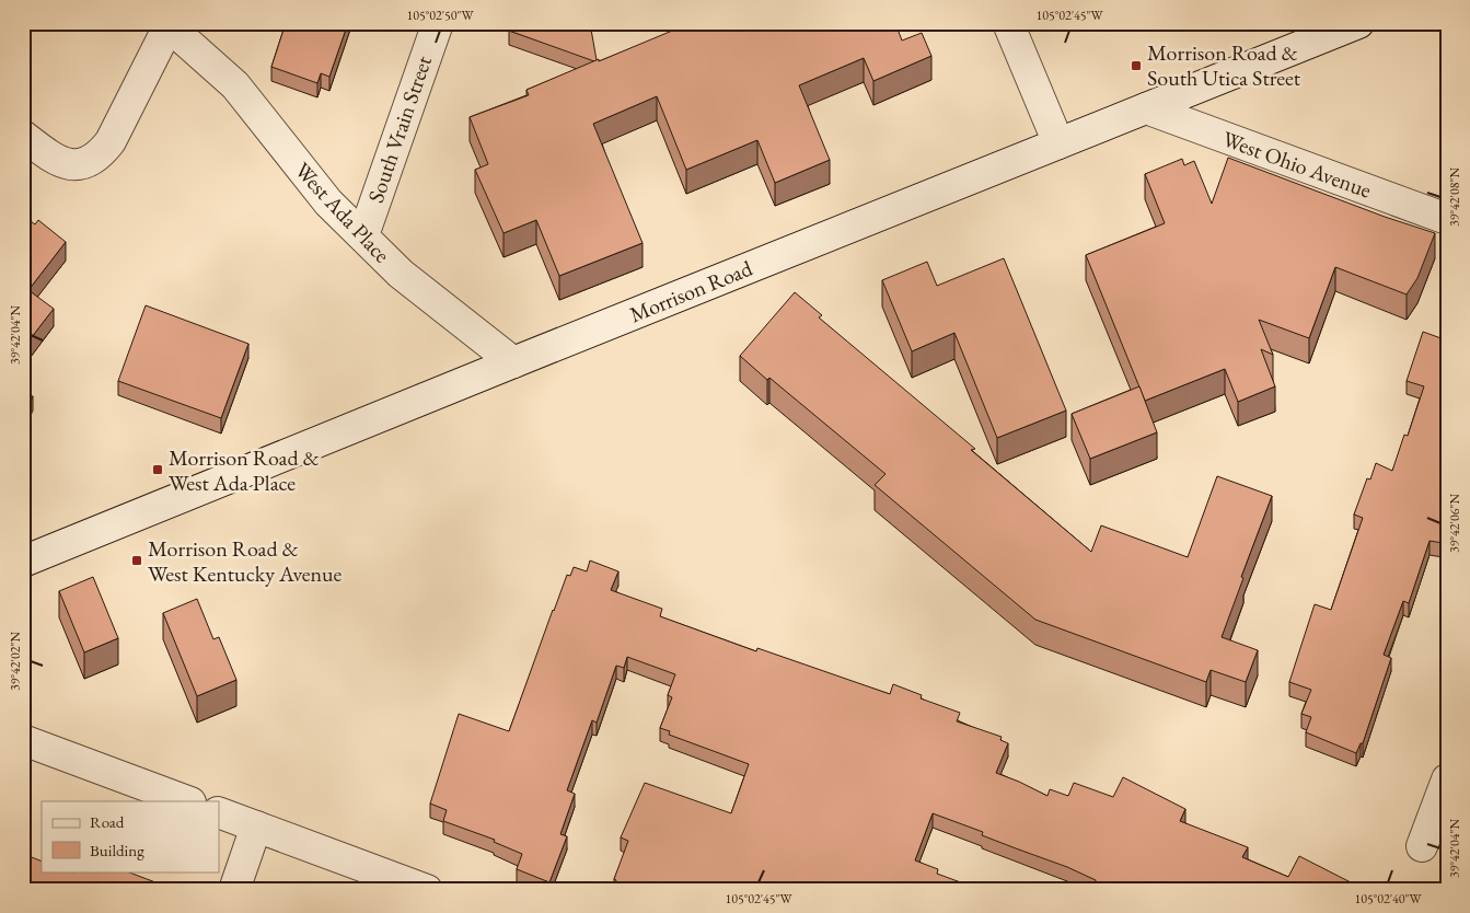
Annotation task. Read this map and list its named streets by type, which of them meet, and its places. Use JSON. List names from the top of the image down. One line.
{"streets":{"street":["South Vrain Street","West Ohio Avenue","West Ada Place","Morrison Road"]},"crossings":[["South Vrain Street","West Ada Place"],["West Ohio Avenue","Morrison Road"],["West Ada Place","Morrison Road"]],"places":{"transit":["Morrison Road & South Utica Street","Morrison Road & West Ada Place","Morrison Road & West Kentucky Avenue"]},"legend":["Road","Building"],"coordinates":["105°02'50\"W","105°02'45\"W","39°42'08\"N","39°42'04\"N","39°42'06\"N","39°42'02\"N","105°02'40\"W"]}
